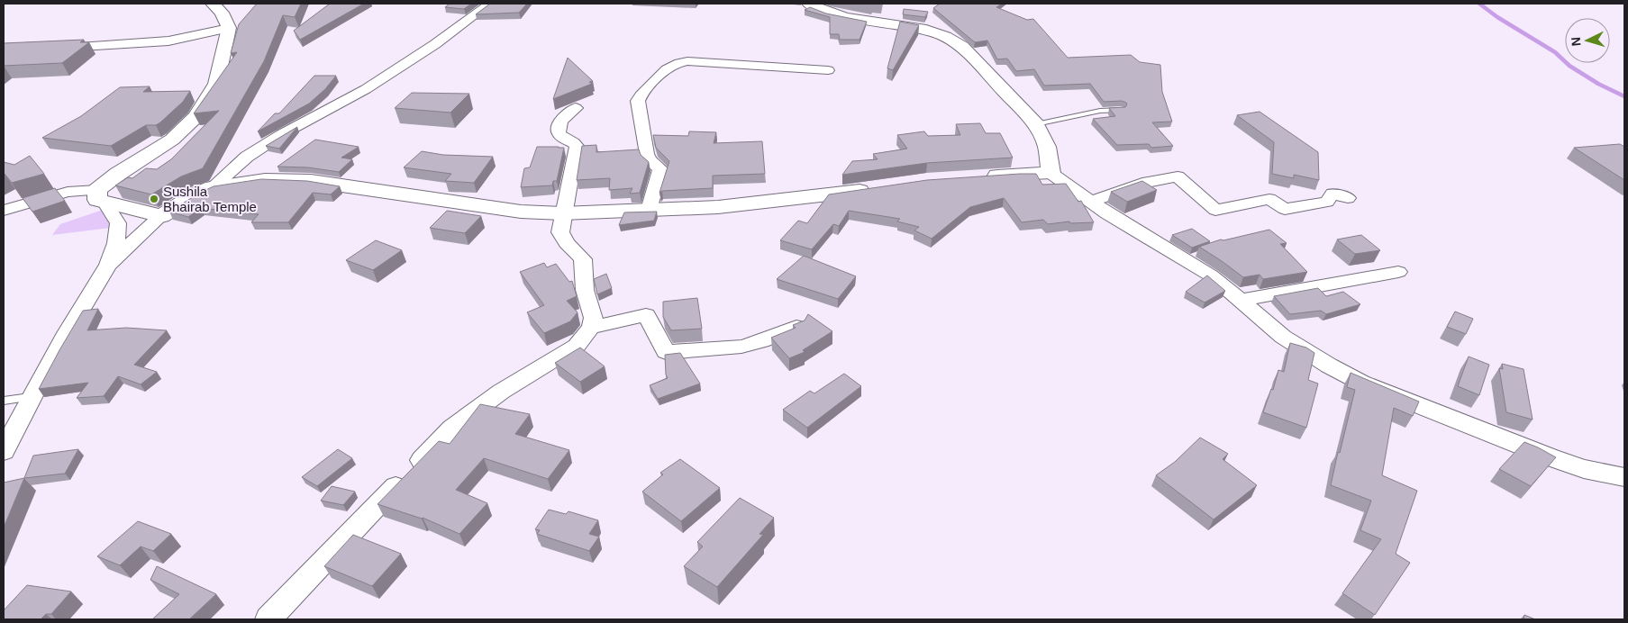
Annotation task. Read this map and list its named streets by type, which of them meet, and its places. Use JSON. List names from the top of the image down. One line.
{"places":["Sushila Bhairab Temple"],"north":"left"}
